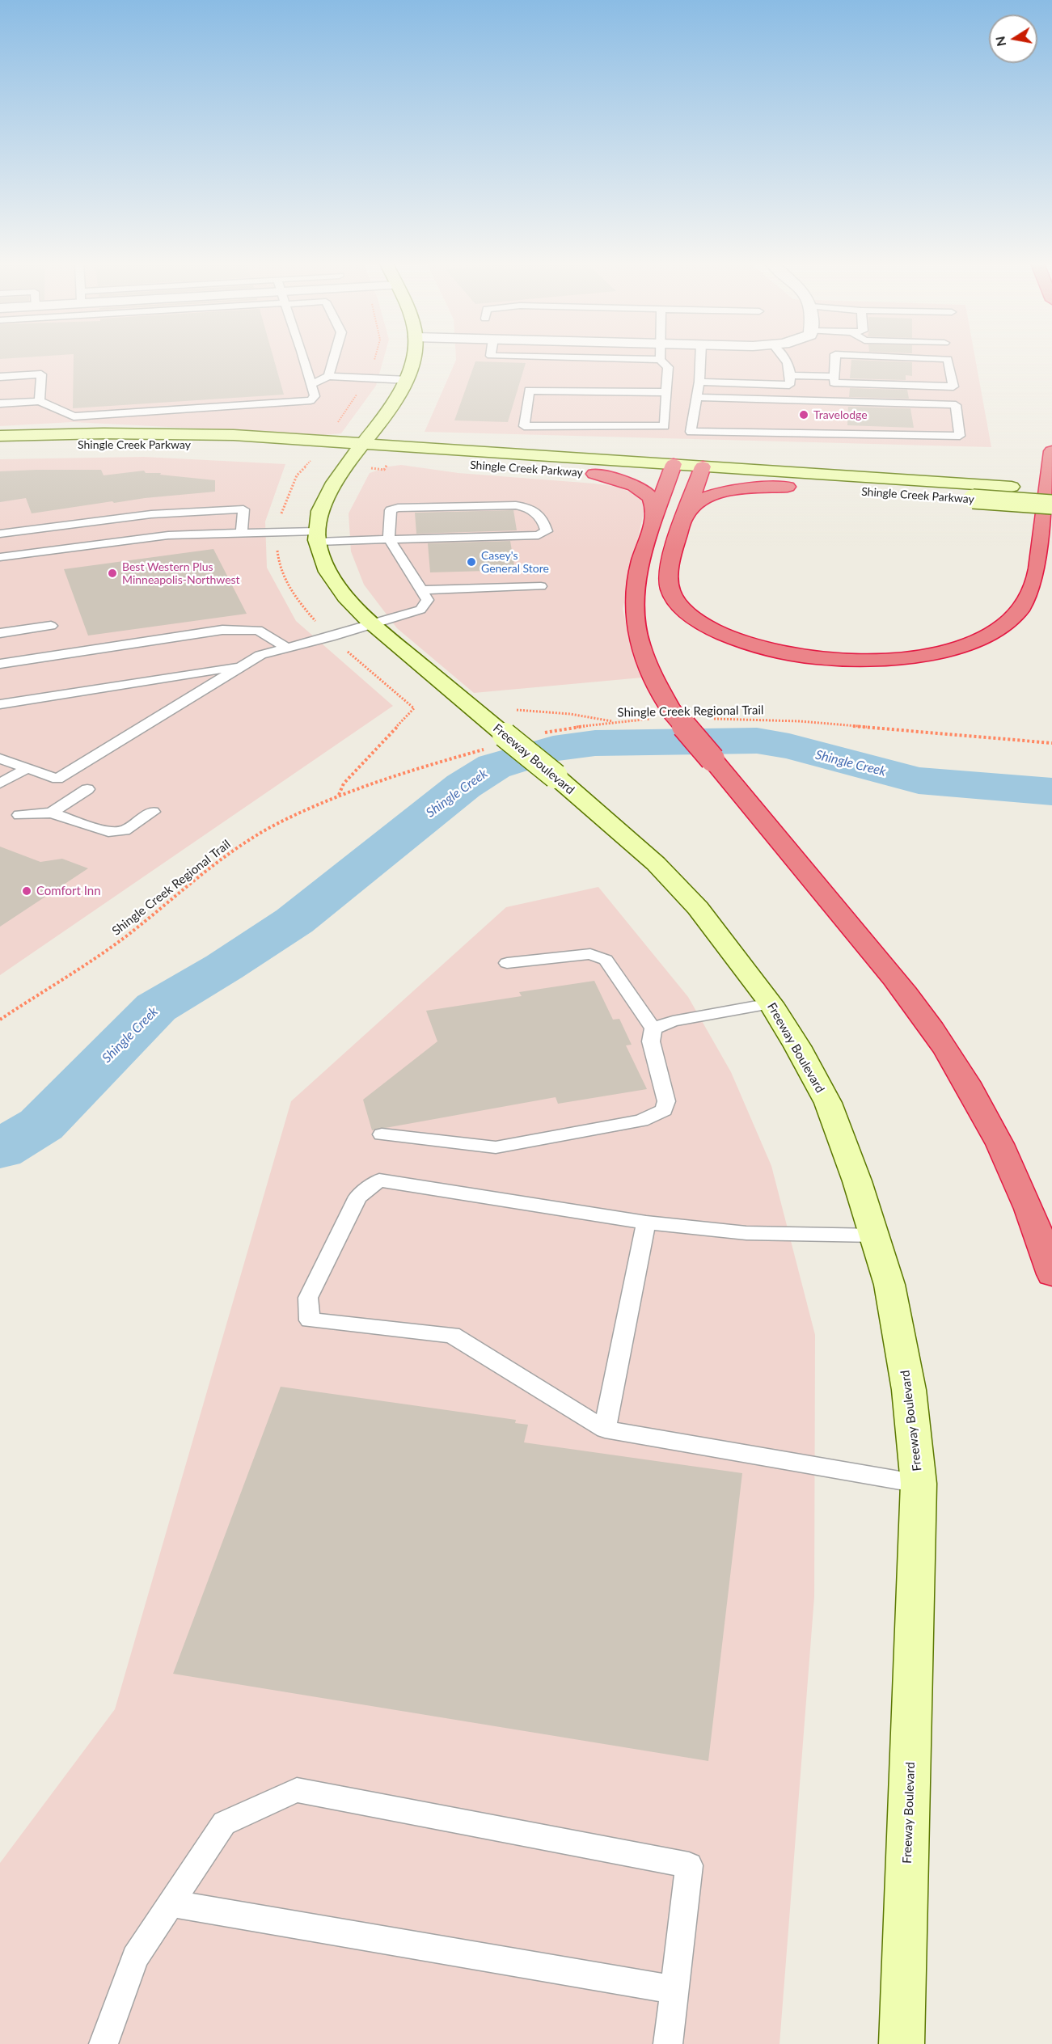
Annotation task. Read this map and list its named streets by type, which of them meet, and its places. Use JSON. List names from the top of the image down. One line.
{"streets":{"street":["Shingle Creek Parkway","Freeway Boulevard"],"path":["Shingle Creek Regional Trail"]},"crossings":[["Shingle Creek Parkway","Freeway Boulevard"]],"water":["Shingle Creek"],"places":["Travelodge","Casey's General Store","Best Western Plus Minneapolis-Northwest","Comfort Inn"],"north":"left"}
